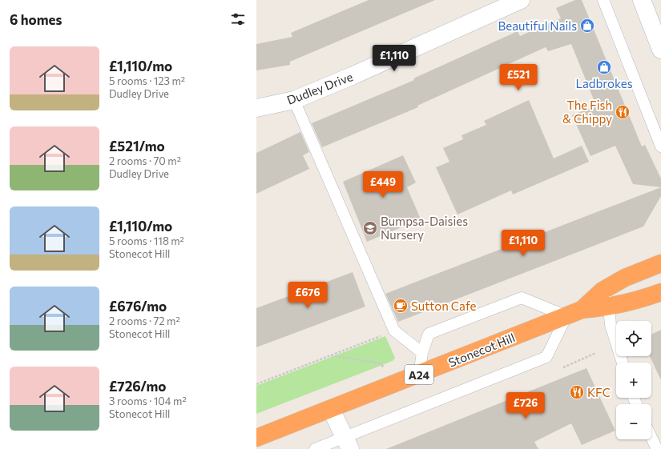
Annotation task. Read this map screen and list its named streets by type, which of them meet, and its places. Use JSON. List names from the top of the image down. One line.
{"streets":{"highway":["Stonecot Hill","A24"],"street":["Dudley Drive"]},"places":{"shop":["Beautiful Nails","Ladbrokes"],"restaurant":["The Fish & Chippy","KFC"],"school or university":["Bumpsa-Daisies Nursery"],"cafe":["Sutton Cafe"]},"page":{"heading":"6 homes","list":[{"name":"£1,110/mo","note":"5 rooms · 123 m² · Dudley Drive"},{"name":"£521/mo","note":"2 rooms · 70 m² · Dudley Drive"},{"name":"£1,110/mo","note":"5 rooms · 118 m² · Stonecot Hill"},{"name":"£676/mo","note":"2 rooms · 72 m² · Stonecot Hill"},{"name":"£726/mo","note":"3 rooms · 104 m² · Stonecot Hill"}],"price":["£1,110","£521","£449","£1,110","£676","£726"],"map_buttons":["+","−"]}}
